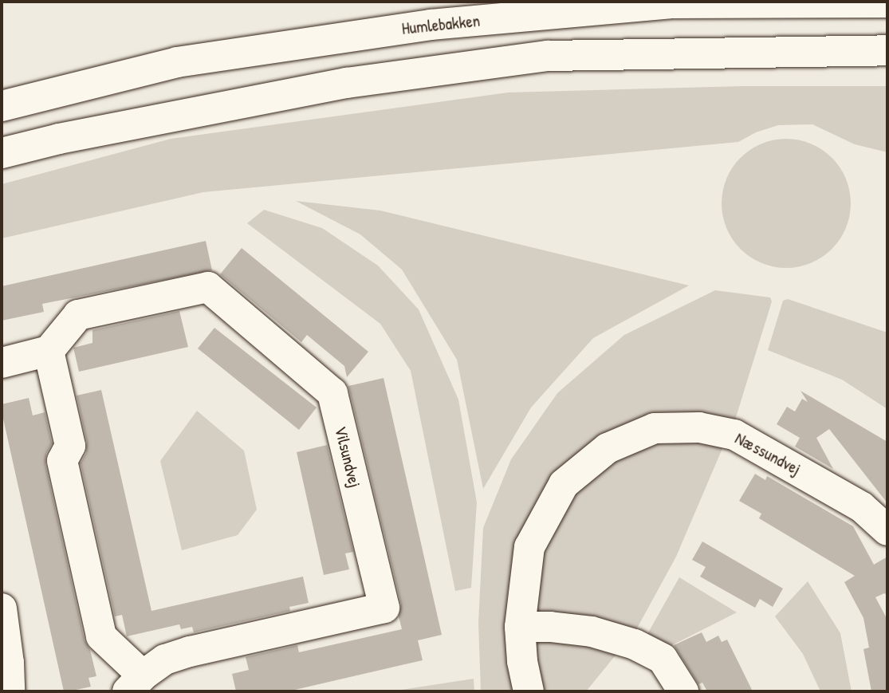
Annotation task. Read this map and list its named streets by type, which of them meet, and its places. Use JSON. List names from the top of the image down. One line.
{"streets":{"street":["Humlebakken","Næssundvej","Vilsundvej"]}}
